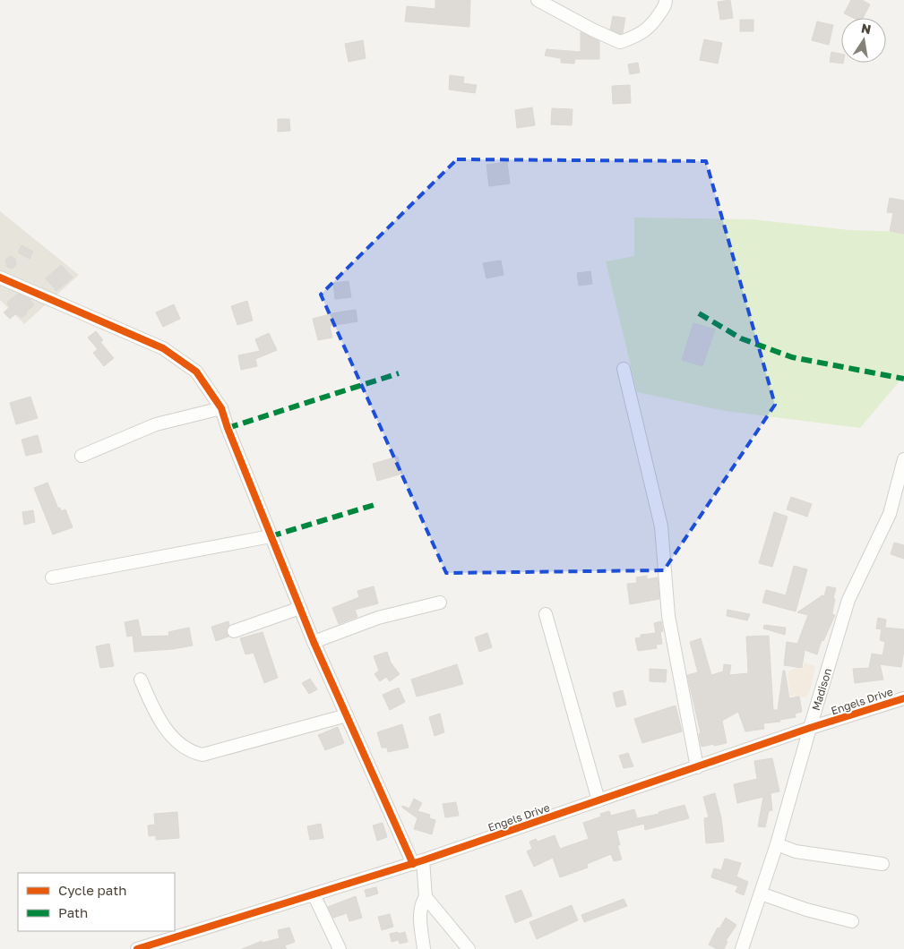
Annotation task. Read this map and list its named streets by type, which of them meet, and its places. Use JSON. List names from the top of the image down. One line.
{"streets":{"street":["Madison","Engels Drive"]},"crossings":[["Madison","Engels Drive"]],"legend":["Cycle path","Path"],"north":"top"}
